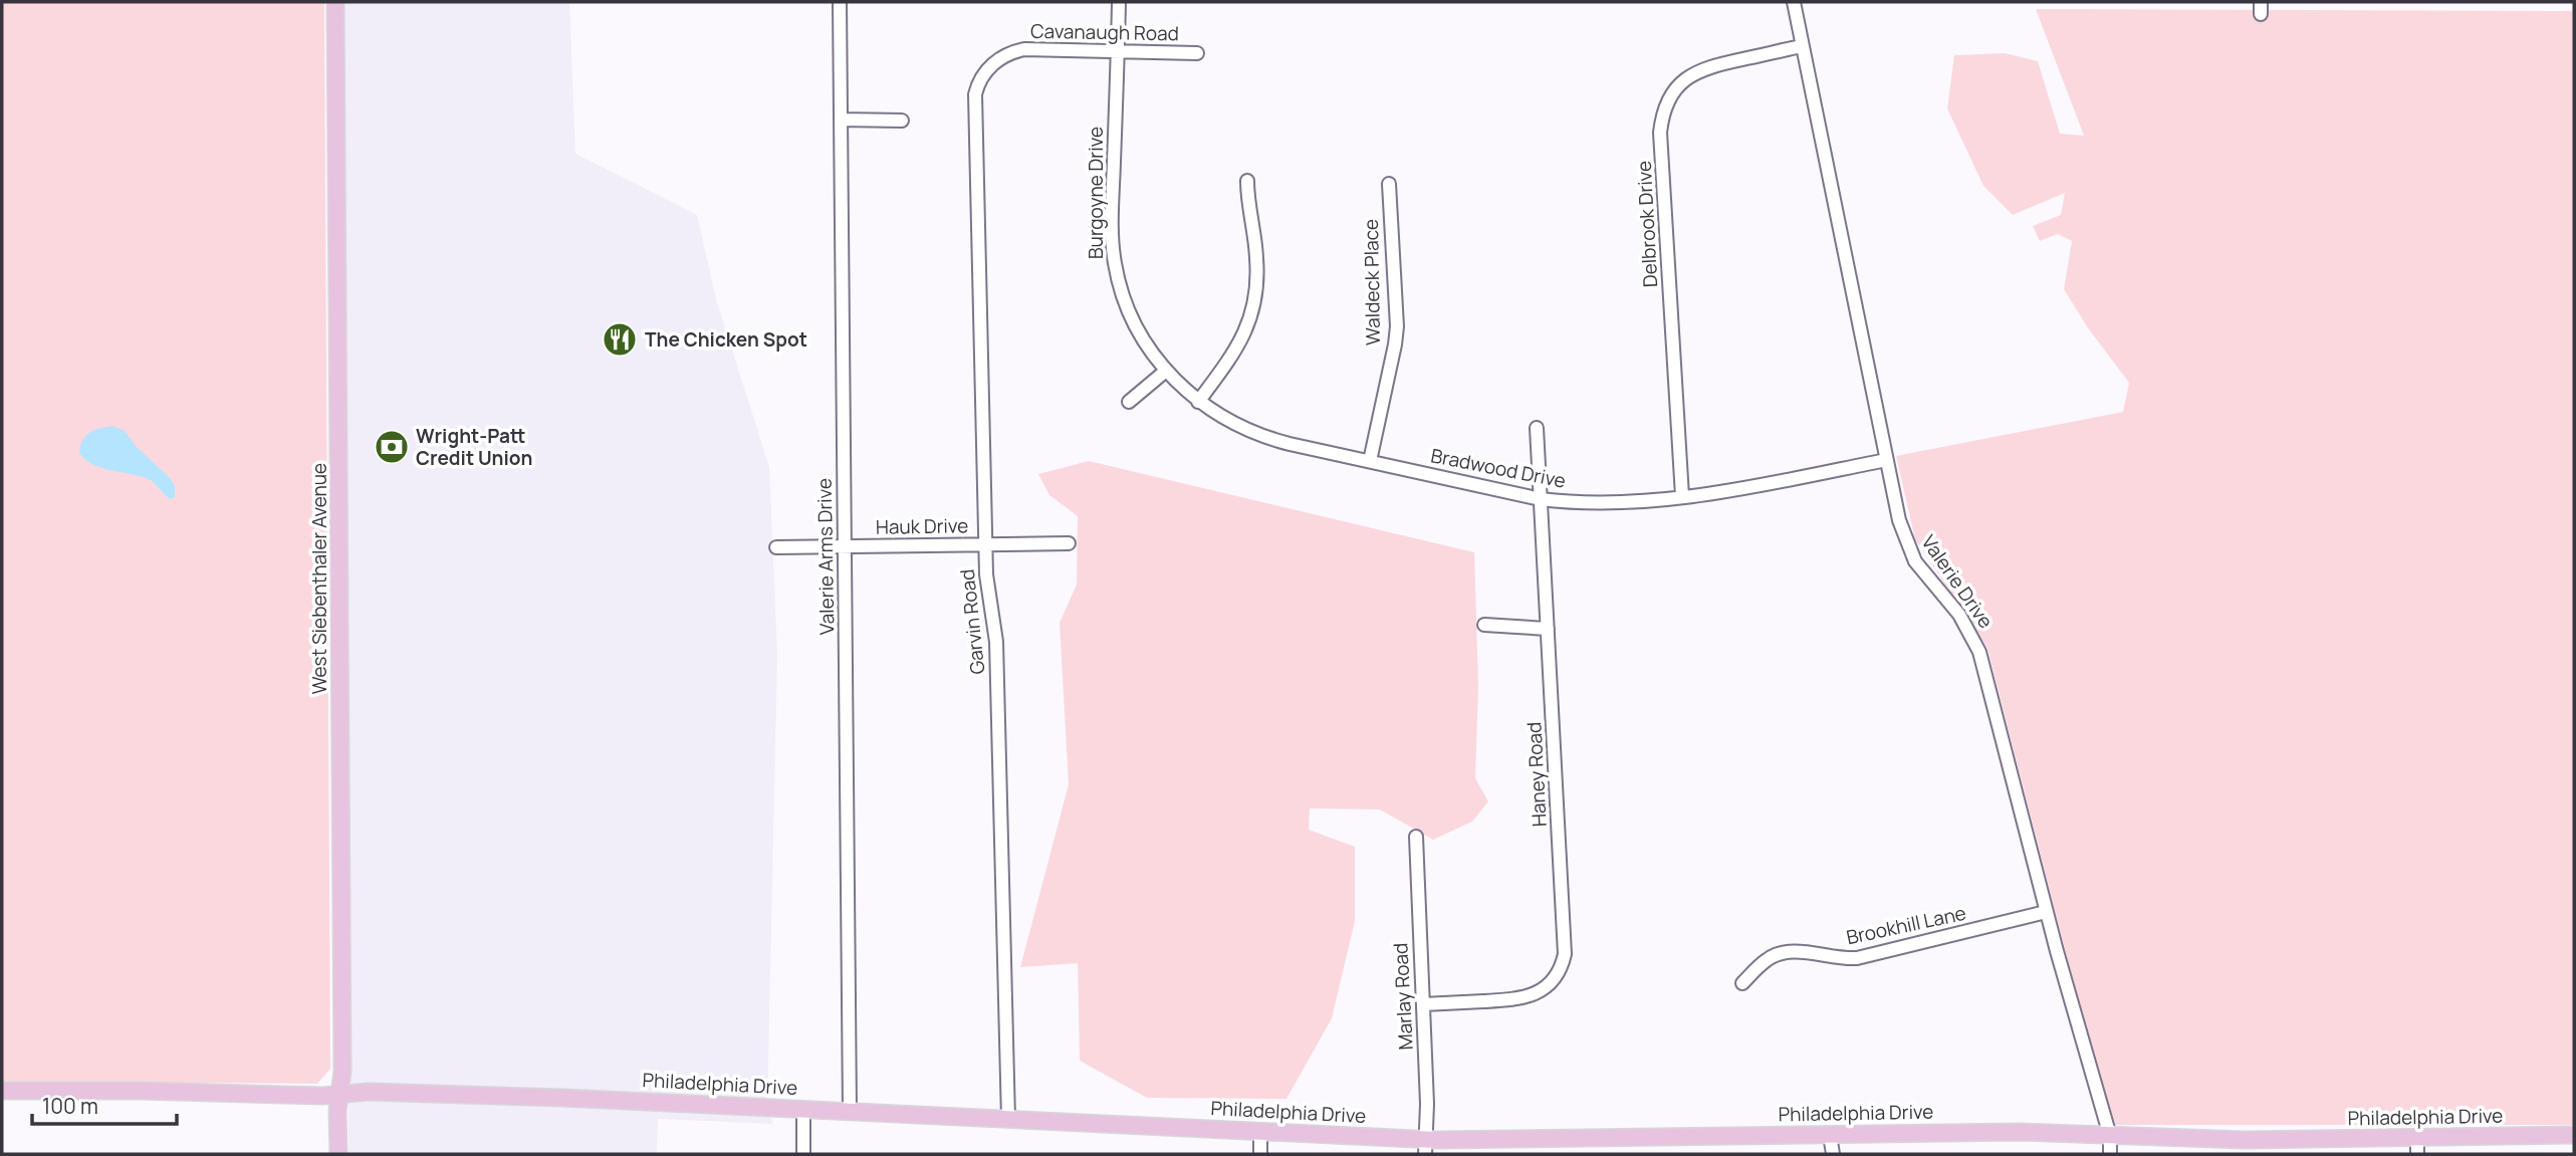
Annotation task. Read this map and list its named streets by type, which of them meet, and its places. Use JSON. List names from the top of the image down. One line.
{"streets":{"main road":["West Siebenthaler Avenue","Philadelphia Drive"],"street":["Cavanaugh Road","Burgoyne Drive","Delbrook Drive","Waldeck Place","Bradwood Drive","Hauk Drive","Valerie Arms Drive","Valerie Drive","Garvin Road","Haney Road","Brookhill Lane","Marlay Road"]},"crossings":[["Cavanaugh Road","Burgoyne Drive"],["Cavanaugh Road","Garvin Road"],["Burgoyne Drive","Bradwood Drive"],["Delbrook Drive","Bradwood Drive"],["Delbrook Drive","Valerie Drive"],["Waldeck Place","Bradwood Drive"],["Bradwood Drive","Valerie Drive"],["Bradwood Drive","Haney Road"],["Hauk Drive","Valerie Arms Drive"],["Hauk Drive","Garvin Road"],["Valerie Arms Drive","Philadelphia Drive"],["West Siebenthaler Avenue","Philadelphia Drive"],["Valerie Drive","Brookhill Lane"],["Valerie Drive","Philadelphia Drive"],["Garvin Road","Philadelphia Drive"],["Haney Road","Marlay Road"],["Marlay Road","Philadelphia Drive"]],"places":{"restaurant":["The Chicken Spot"],"bank":["Wright-Patt Credit Union"]},"scale_bar":"100 m"}
